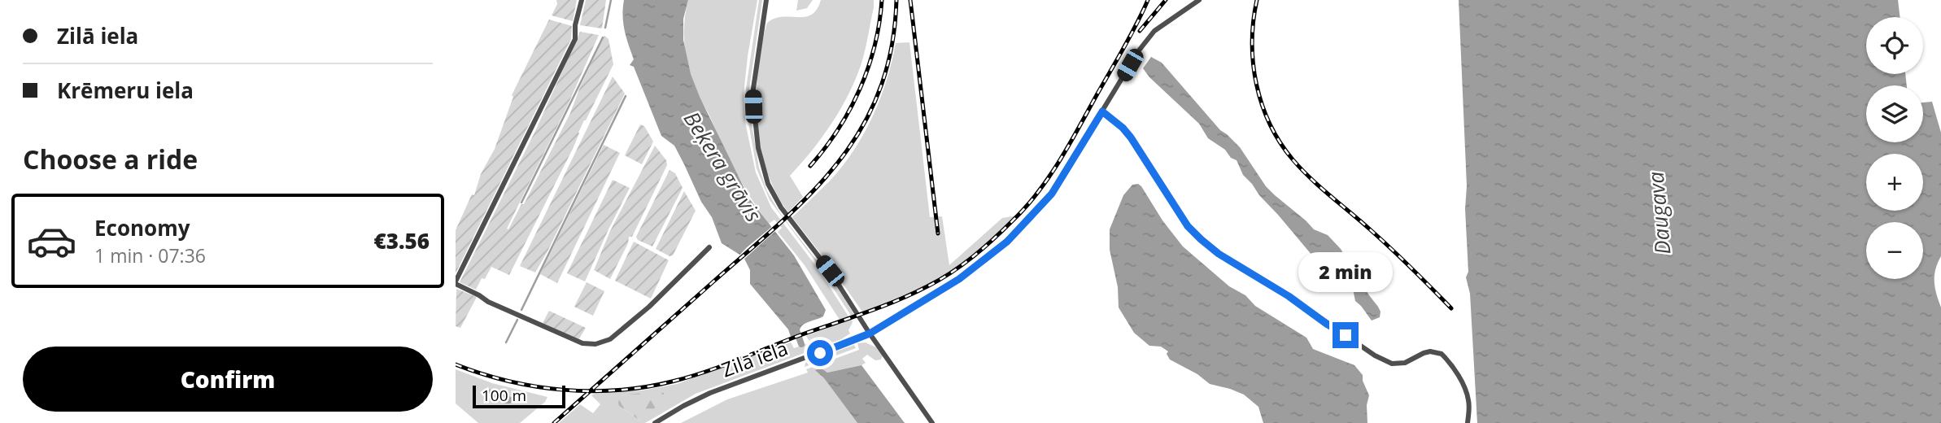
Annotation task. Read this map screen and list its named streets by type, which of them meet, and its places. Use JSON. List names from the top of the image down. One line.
{"streets":{"street":["Zilā iela"]},"water":["Beķera grāvis","Daugava"],"scale_bar":"100 m","page":{"banner":["Zilā iela","Krēmeru iela"],"map_buttons":["+","−"],"heading":"Choose a ride","list":[{"name":"Economy","note":"1 min · 07:36","value":"€3.56"}],"bubble":"2 min","buttons":"Confirm","scale":"100 m"}}
